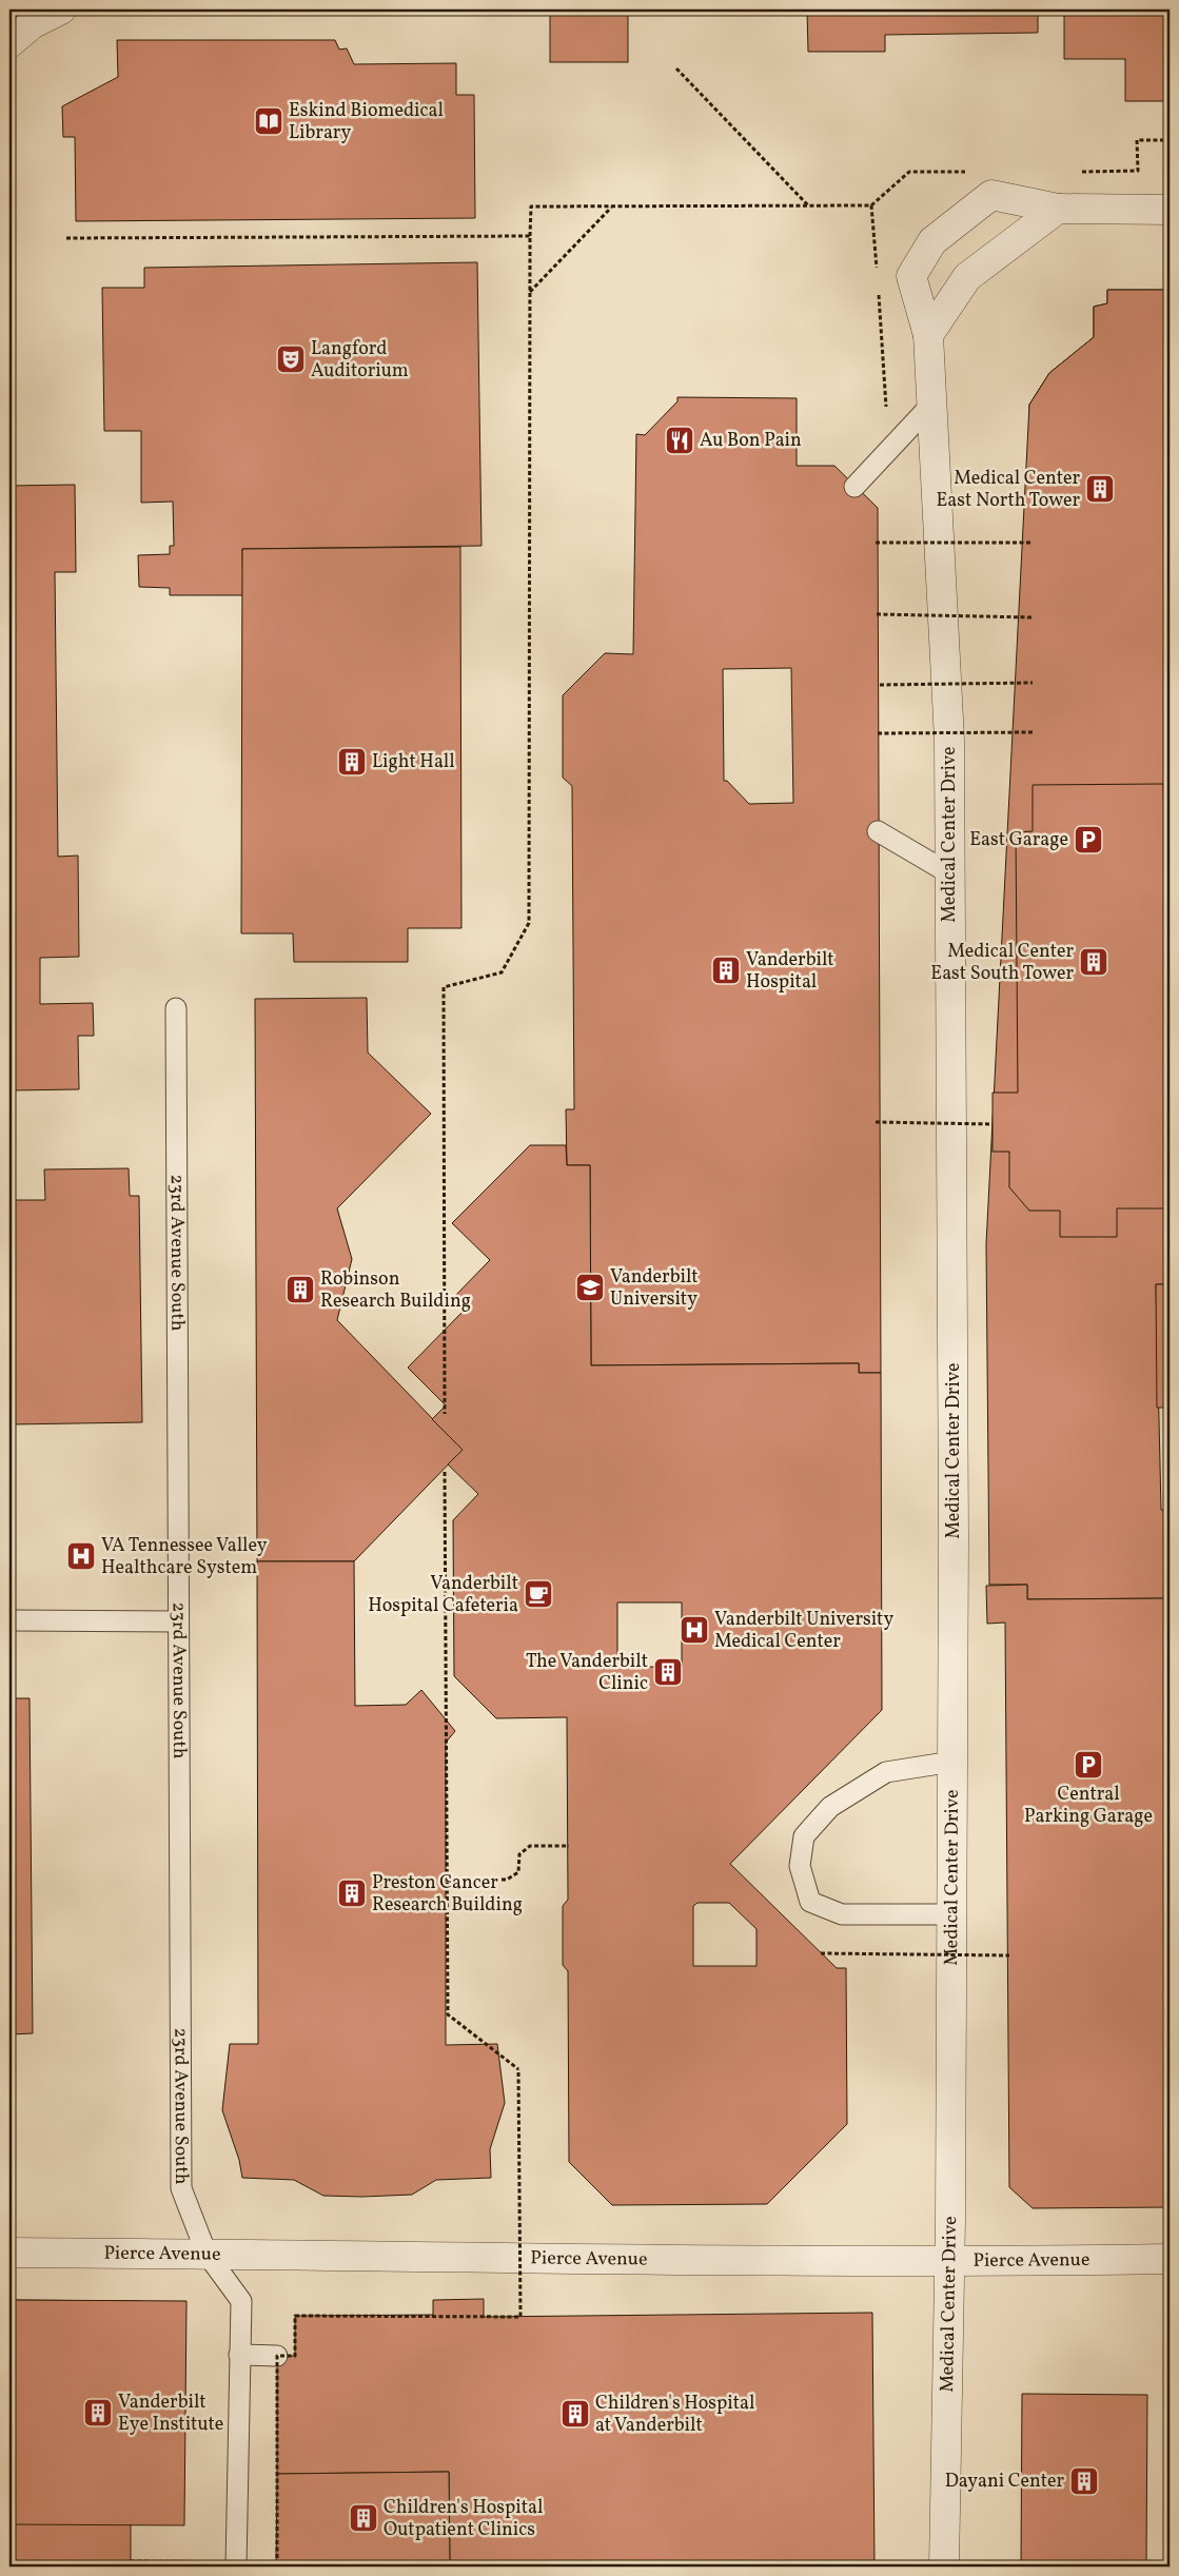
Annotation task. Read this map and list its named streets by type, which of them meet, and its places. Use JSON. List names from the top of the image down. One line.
{"streets":{"street":["Medical Center Drive","Pierce Avenue"],"lane":["23rd Avenue South"]},"crossings":[["Medical Center Drive","Pierce Avenue"],["23rd Avenue South","Pierce Avenue"]],"places":{"library":["Eskind Biomedical Library"],"theatre":["Langford Auditorium"],"restaurant":["Au Bon Pain"],"building":["Medical Center East North Tower","Light Hall","Medical Center East South Tower","Vanderbilt Hospital","Robinson Research Building","The Vanderbilt Clinic","Preston Cancer Research Building","Vanderbilt Eye Institute","Children's Hospital at Vanderbilt","Dayani Center","Children's Hospital Outpatient Clinics"],"parking":["East Garage","Central Parking Garage"],"school or university":["Vanderbilt University"],"hospital":["VA Tennessee Valley Healthcare System","Vanderbilt University Medical Center"],"cafe":["Vanderbilt Hospital Cafeteria"]}}
